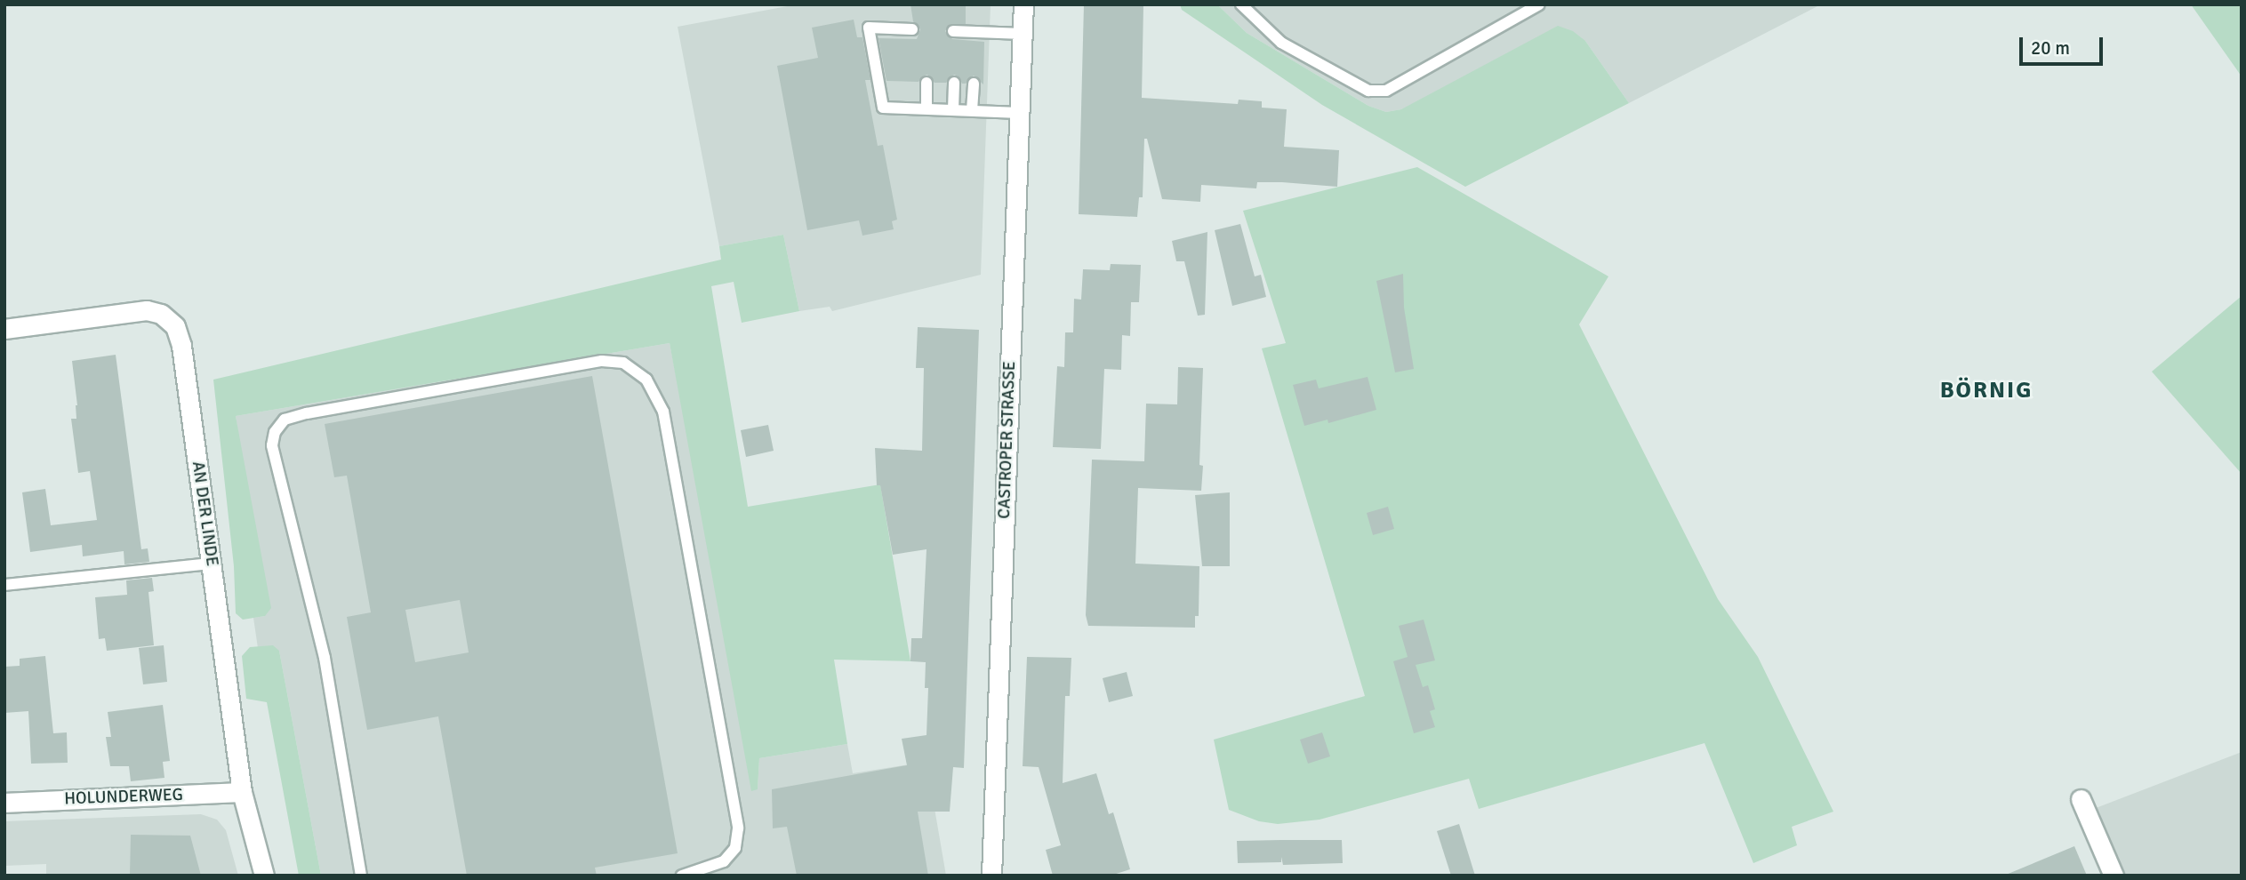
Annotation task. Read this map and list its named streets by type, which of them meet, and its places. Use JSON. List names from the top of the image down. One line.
{"streets":{"street":["CASTROPER STRASSE","AN DER LINDE","HOLUNDERWEG"]},"crossings":[["AN DER LINDE","HOLUNDERWEG"]],"districts":["BÖRNIG"],"scale_bar":"20 m"}
